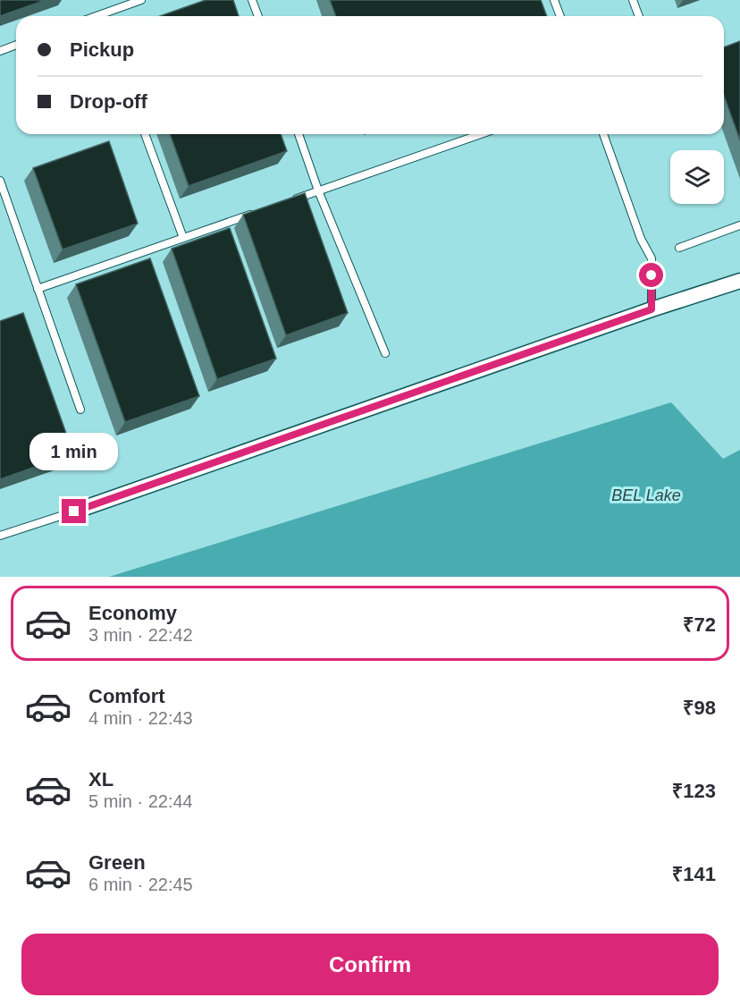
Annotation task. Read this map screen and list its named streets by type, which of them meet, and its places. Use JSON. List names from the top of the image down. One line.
{"water":["BEL Lake"],"page":{"banner":["Pickup","Drop-off"],"bubble":"1 min","list":[{"name":"Economy","note":"3 min · 22:42","value":"₹72"},{"name":"Comfort","note":"4 min · 22:43","value":"₹98"},{"name":"XL","note":"5 min · 22:44","value":"₹123"},{"name":"Green","note":"6 min · 22:45","value":"₹141"}],"buttons":"Confirm"}}
